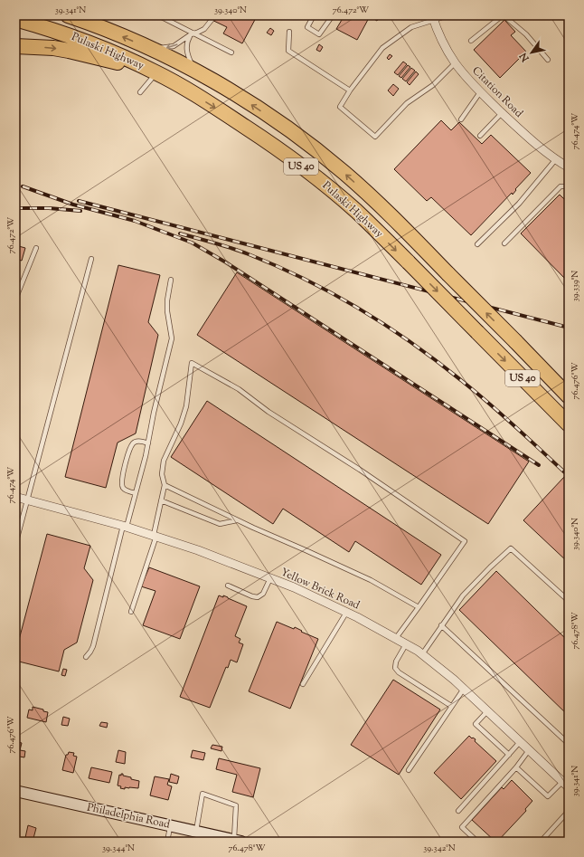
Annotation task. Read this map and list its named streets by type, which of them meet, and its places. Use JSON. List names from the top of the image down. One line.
{"streets":{"highway":["Pulaski Highway","US 40"],"main road":["Philadelphia Road"],"street":["Citation Road","Yellow Brick Road"]},"north":"bottom left","coordinates":["39.341°N","39.340°N","76.472°W","76.474°W","39.339°N","76.476°W","76.478°W","39.344°N","39.342°N"]}
